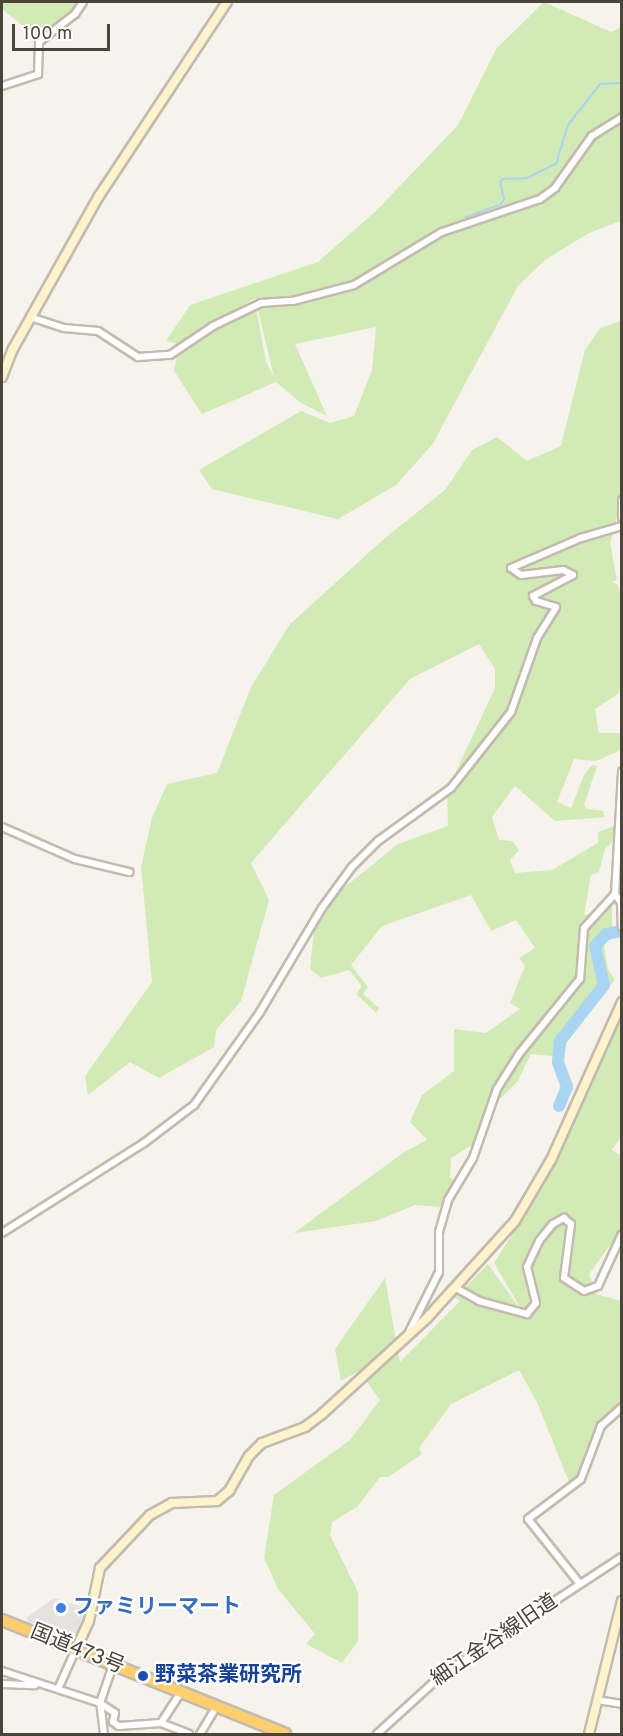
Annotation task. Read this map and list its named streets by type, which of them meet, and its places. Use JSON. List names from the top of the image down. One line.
{"streets":{"highway":["国道473号"],"street":["細江金谷線旧道"]},"places":["ファミリーマート","野菜茶業研究所"],"scale_bar":"100 m"}
